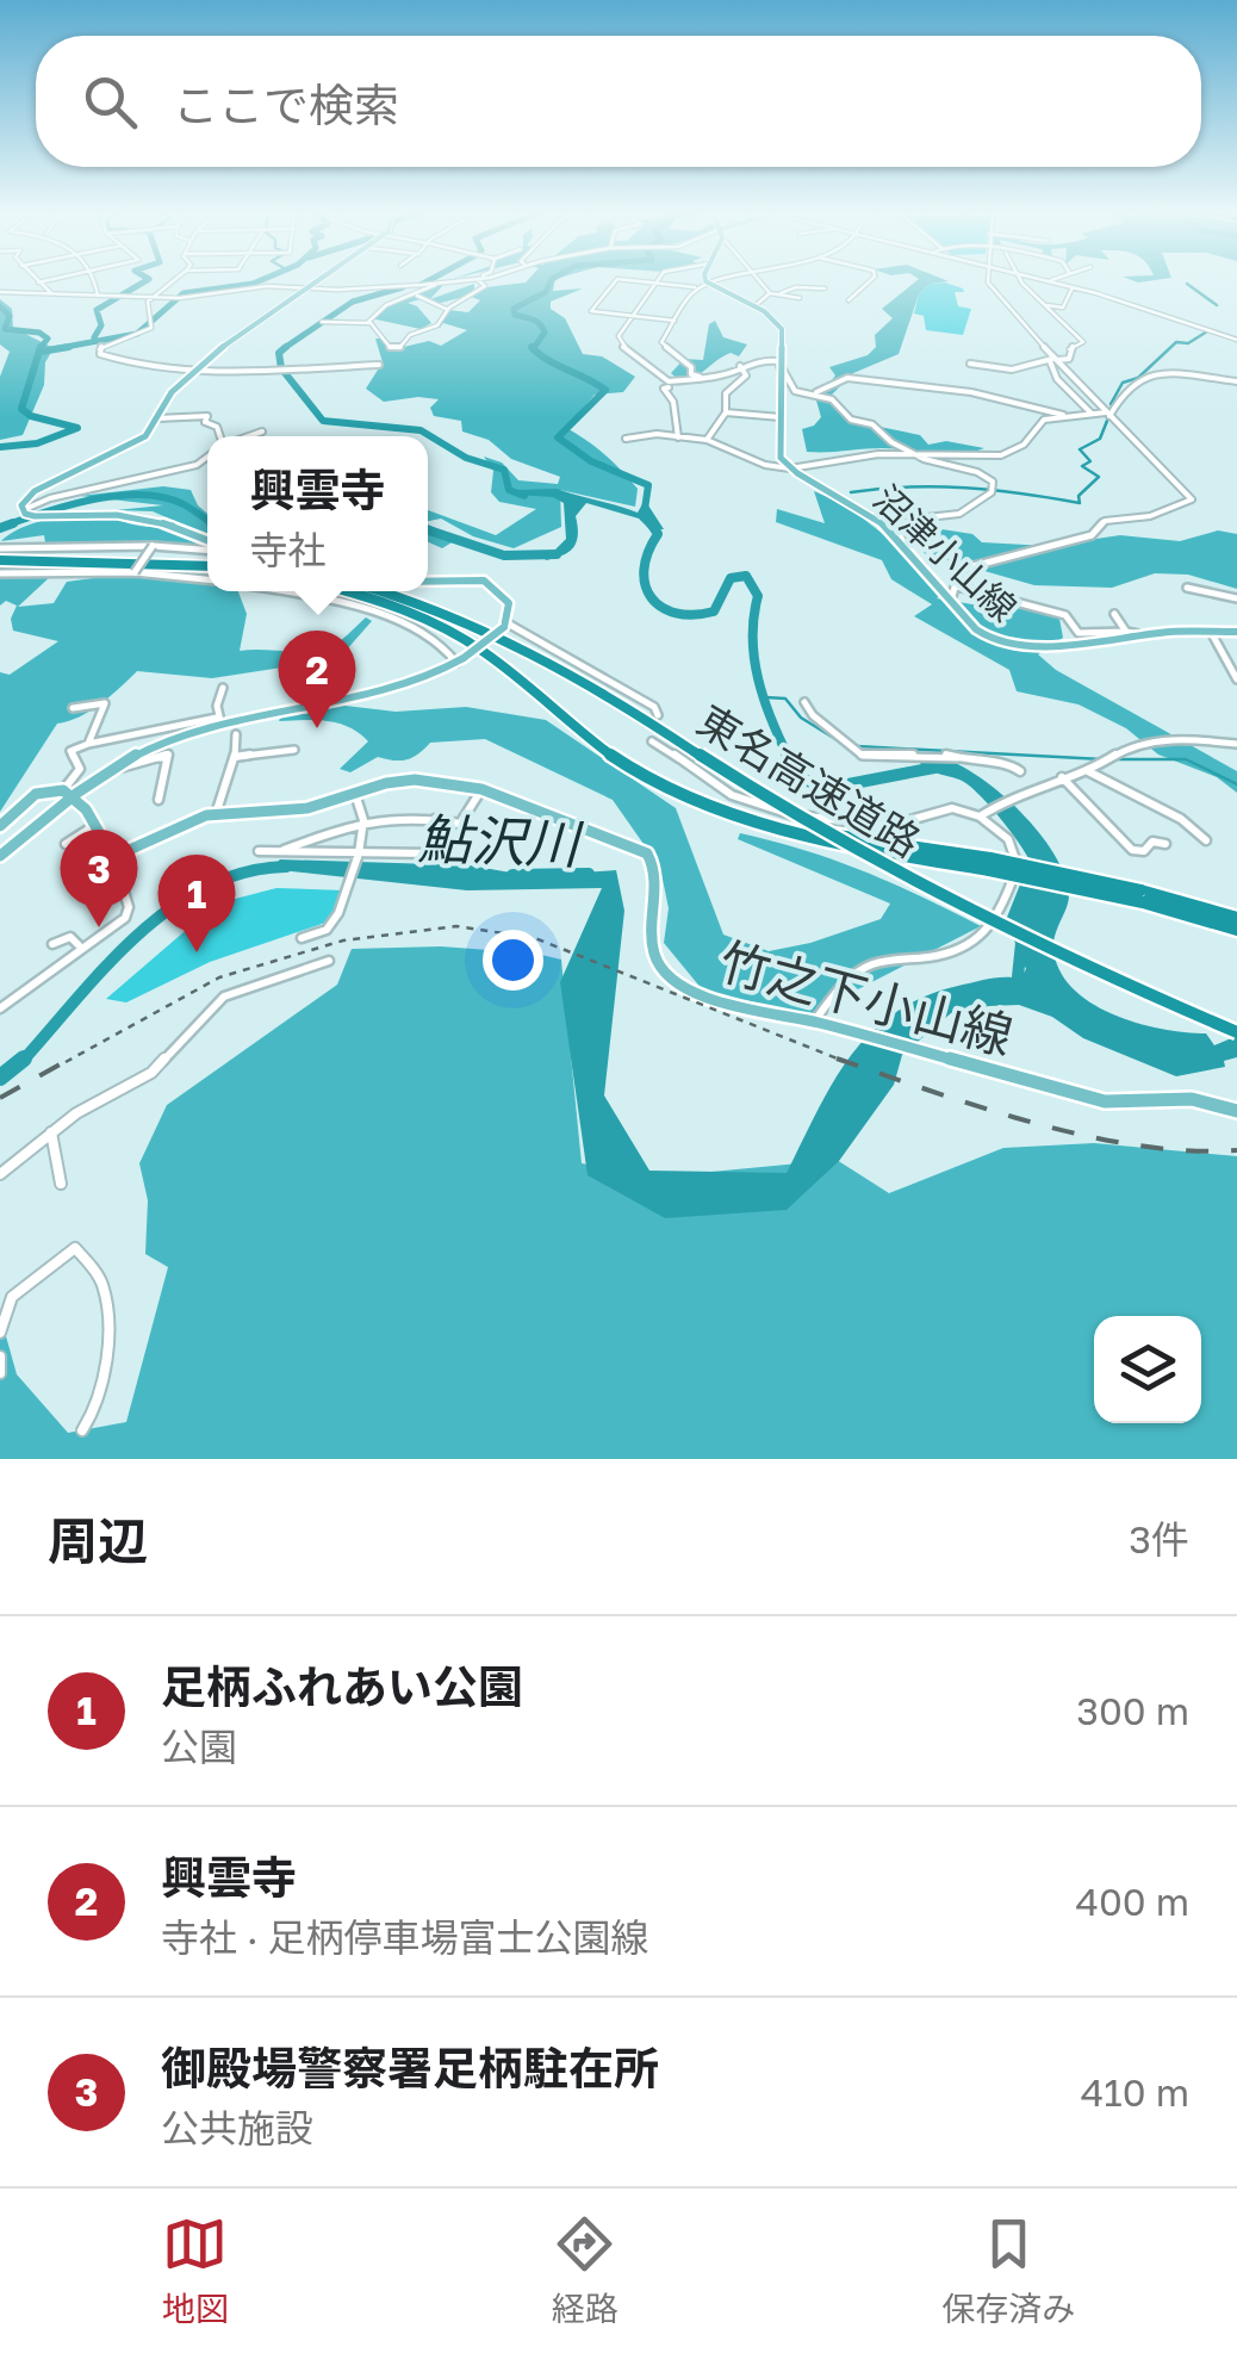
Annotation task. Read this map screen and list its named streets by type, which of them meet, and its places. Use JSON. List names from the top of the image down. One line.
{"streets":{"highway":["東名高速道路"],"main road":["沼津小山線","竹之下小山線"]},"water":["鮎沢川"],"page":{"search":"ここで検索","popup":["興雲寺","寺社"],"pins":["2","3","1"],"heading":["周辺","3件"],"list":[{"mark":"1","name":"足柄ふれあい公園","note":"公園","value":"300 m"},{"mark":"2","name":"興雲寺","note":"寺社 · 足柄停車場富士公園線","value":"400 m"},{"mark":"3","name":"御殿場警察署足柄駐在所","note":"公共施設","value":"410 m"}],"nav":["地図","経路","保存済み"]}}
